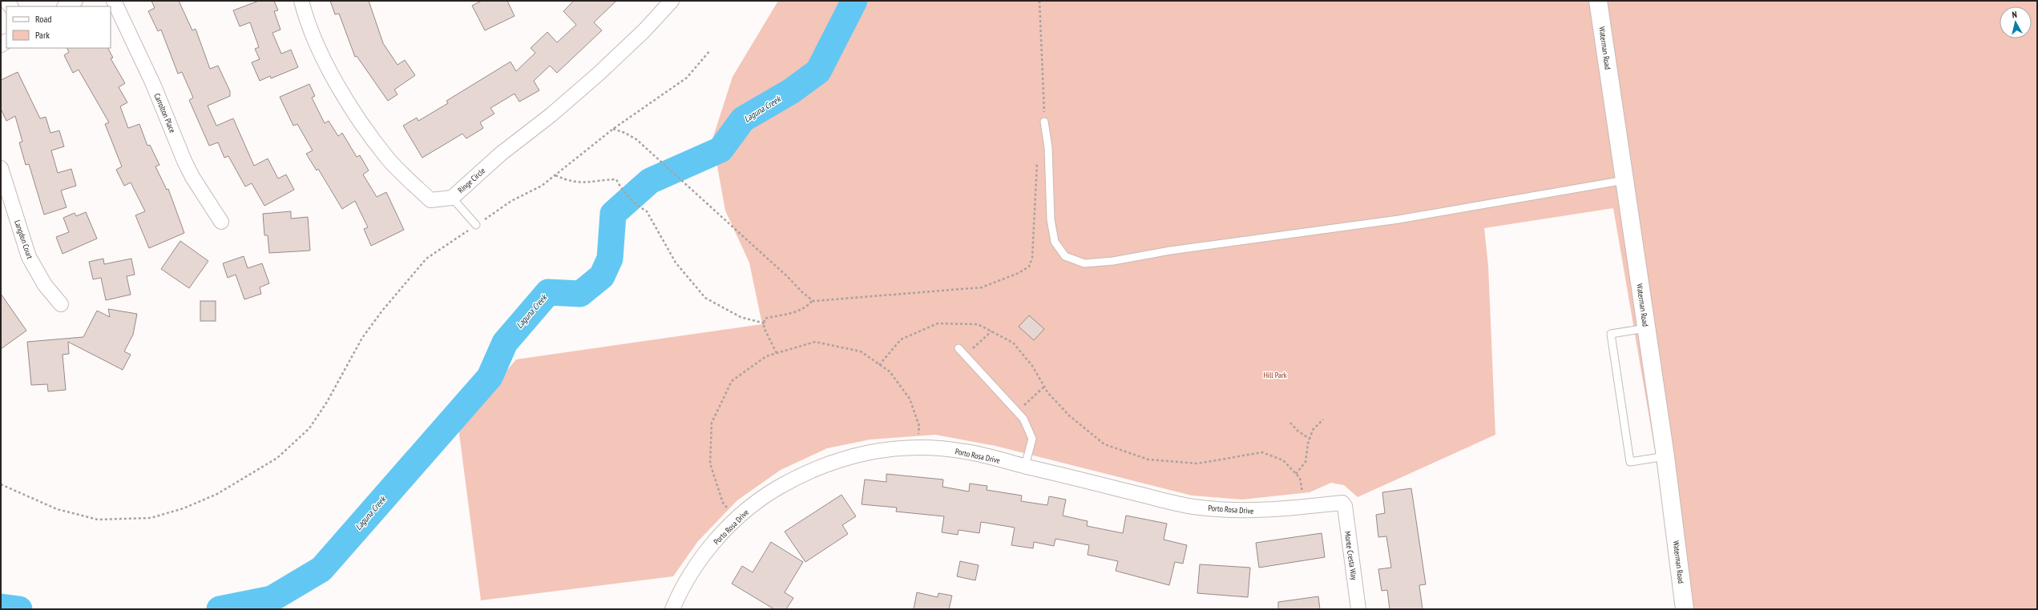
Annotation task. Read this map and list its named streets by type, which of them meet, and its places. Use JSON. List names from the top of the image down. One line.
{"streets":{"main road":["Waterman Road"],"street":["Carrolton Place","Ringe Circle","Langdon Court","Porto Rosa Drive","Monte Cresta Way"]},"crossings":[["Porto Rosa Drive","Monte Cresta Way"]],"water":["Laguna Creek"],"parks":["Hill Park"],"legend":["Road","Park"],"north":"top"}
